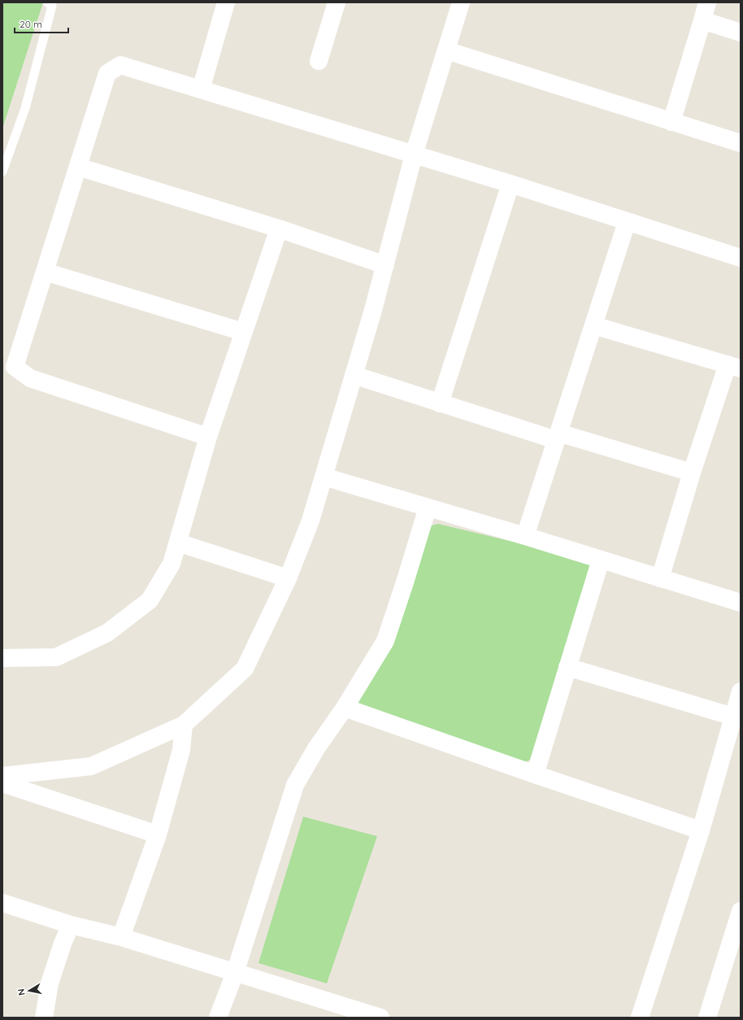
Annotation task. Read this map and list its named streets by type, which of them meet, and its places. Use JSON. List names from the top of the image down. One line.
{"scale_bar":"20 m","north":"left"}
